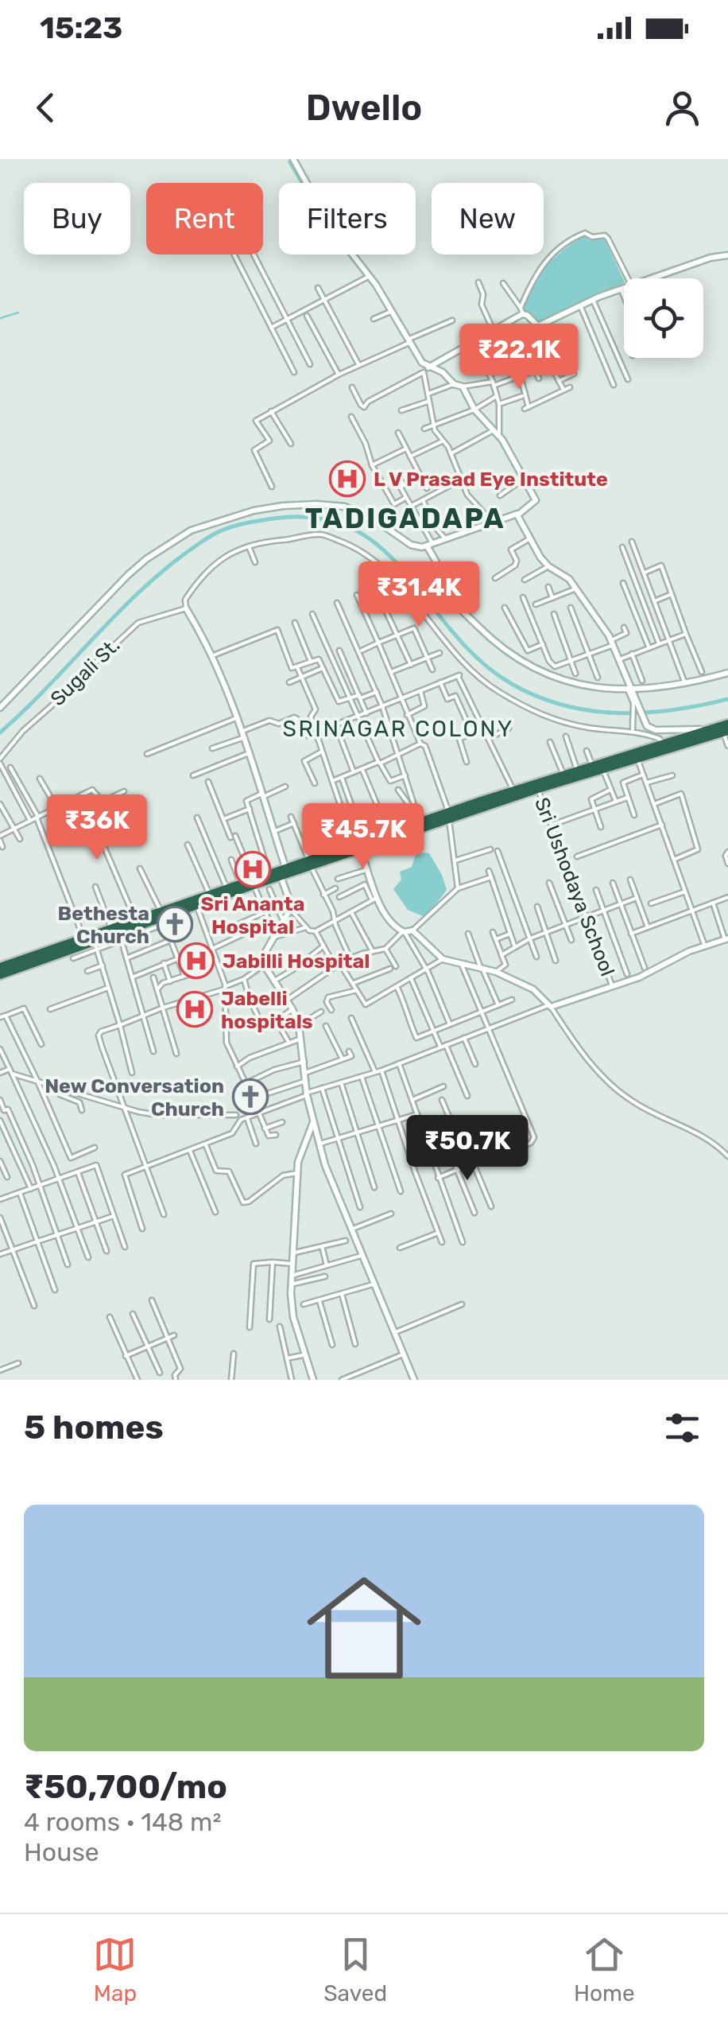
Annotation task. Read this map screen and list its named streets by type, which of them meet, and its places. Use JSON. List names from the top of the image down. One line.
{"streets":{"street":["Sugali St.","Sri Ushodaya School"]},"districts":["TADIGADAPA","SRINAGAR COLONY"],"places":{"hospital":["L V Prasad Eye Institute","Sri Ananta Hospital","Jabilli Hospital","Jabelli hospitals"],"church":["Bethesta Church","New Conversation Church"]},"page":{"status":"15:23","header":"Dwello","chip":["Buy","Rent","Filters","New"],"price":["₹22.1K","₹31.4K","₹36K","₹45.7K","₹50.7K"],"heading":"5 homes","list":[{"name":"₹50,700/mo","note":"4 rooms · 148 m² · House"}],"tabs":["Map","Saved","Home"]}}
